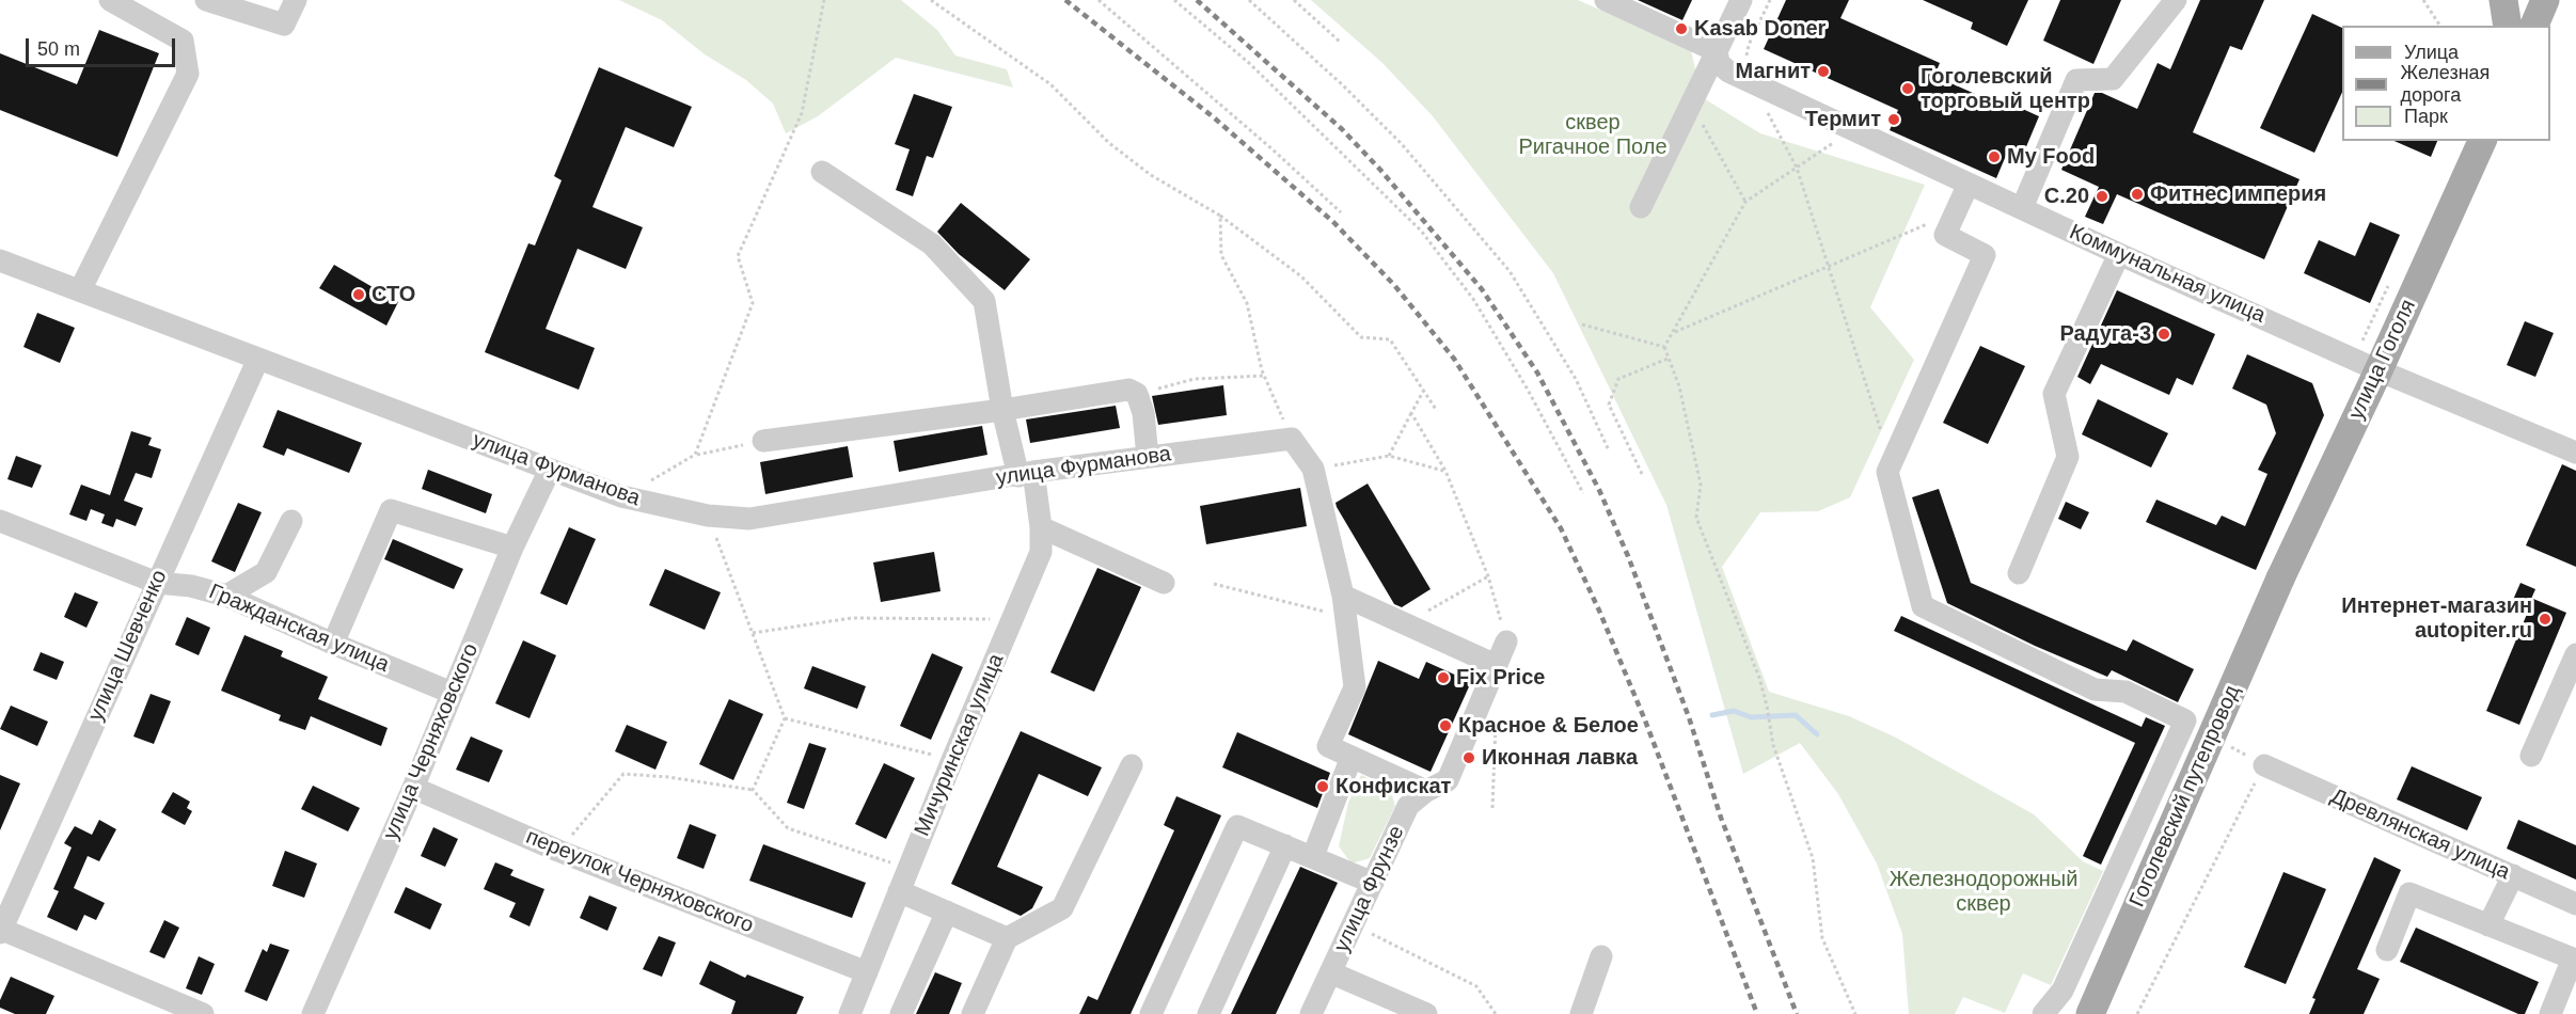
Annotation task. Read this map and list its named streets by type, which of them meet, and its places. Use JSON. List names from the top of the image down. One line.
{"streets":{"main road":["улица Гоголя","Гоголевский путепровод"],"street":["Коммунальная улица","улица Фурманова","Гражданская улица","улица Шевченко","улица Черняховского","Мичуринская улица","Древлянская улица","переулок Черняховского","улица Фрунзе"]},"crossings":[["Коммунальная улица","улица Гоголя"],["улица Гоголя","Гоголевский путепровод"],["улица Фурманова","улица Шевченко"],["улица Фурманова","улица Черняховского"],["улица Фурманова","Мичуринская улица"],["Гражданская улица","улица Шевченко"],["Гражданская улица","улица Черняховского"],["улица Черняховского","переулок Черняховского"],["Мичуринская улица","переулок Черняховского"]],"parks":["сквер Ригачное Поле","Железнодорожный сквер"],"places":["Kasab Doner","Магнит","Гоголевский торговый центр","Термит","My Food","Фитнес империя","C.20","СТО","Радуга-3","Интернет-магазин autopiter.ru","Fix Price","Красное & Белое","Иконная лавка","Конфискат"],"legend":["Улица","Железная дорога","Парк"],"scale_bar":"50 m"}
